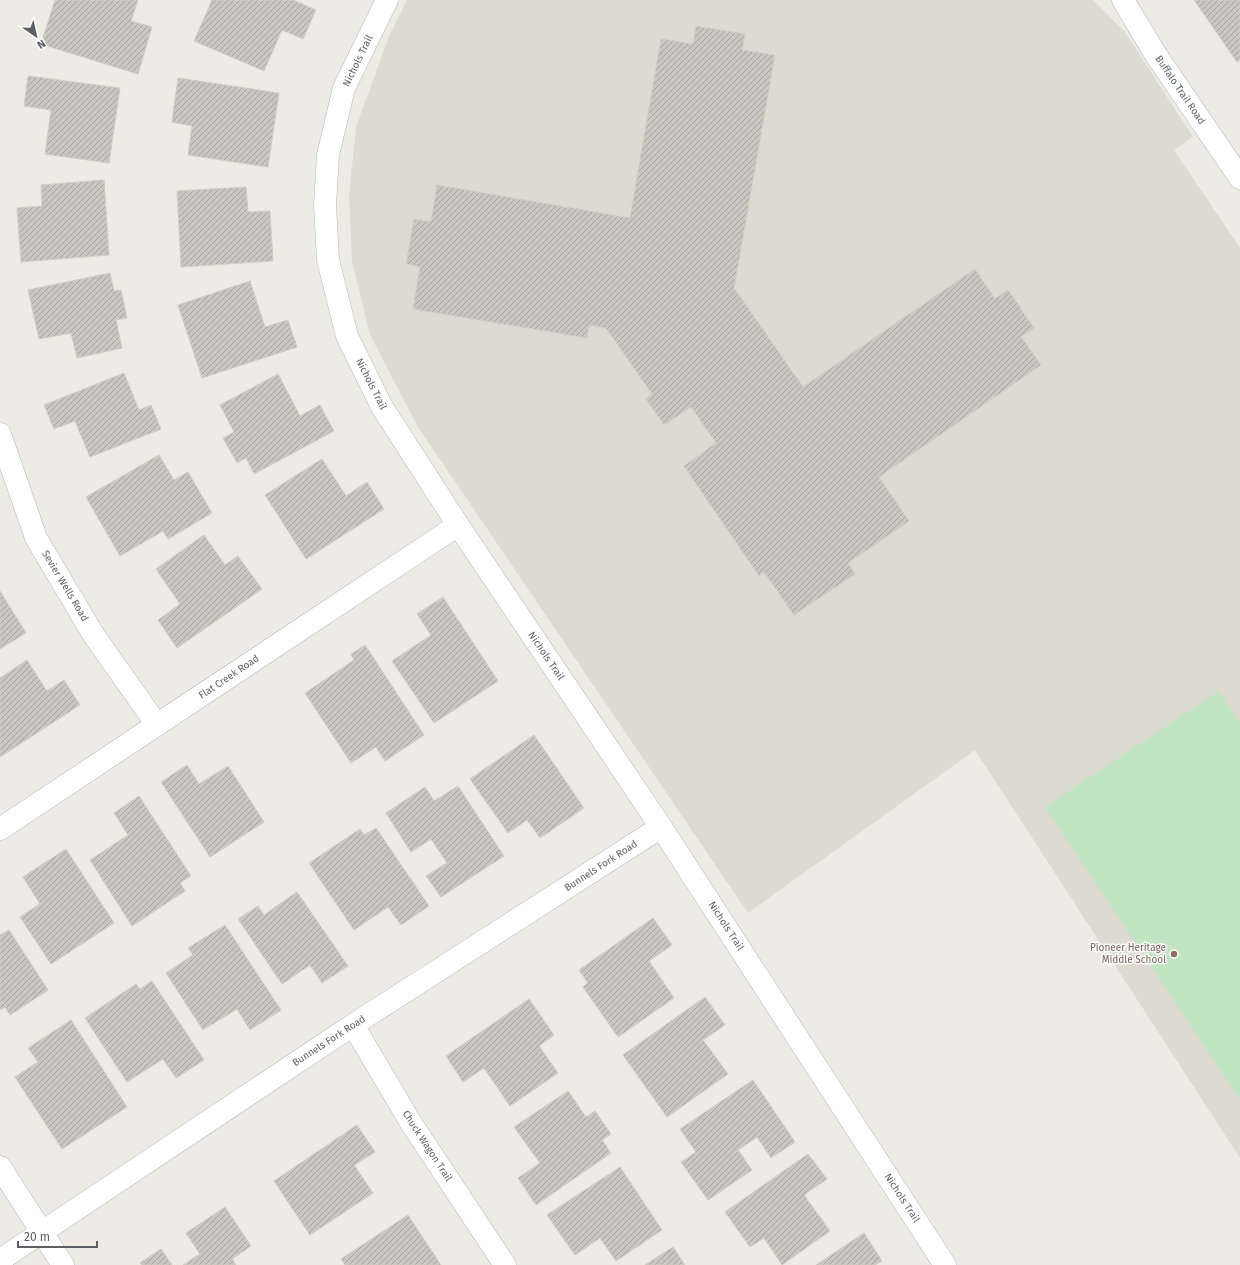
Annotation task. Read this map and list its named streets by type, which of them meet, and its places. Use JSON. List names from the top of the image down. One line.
{"streets":{"street":["Nichols Trail","Buffalo Trail Road","Sevier Wells Road","Flat Creek Road","Bunnels Fork Road","Chuck Wagon Trail"]},"crossings":[["Nichols Trail","Flat Creek Road"],["Nichols Trail","Bunnels Fork Road"],["Sevier Wells Road","Flat Creek Road"],["Bunnels Fork Road","Chuck Wagon Trail"]],"places":["Pioneer Heritage Middle School"],"scale_bar":"20 m","north":"bottom right"}
